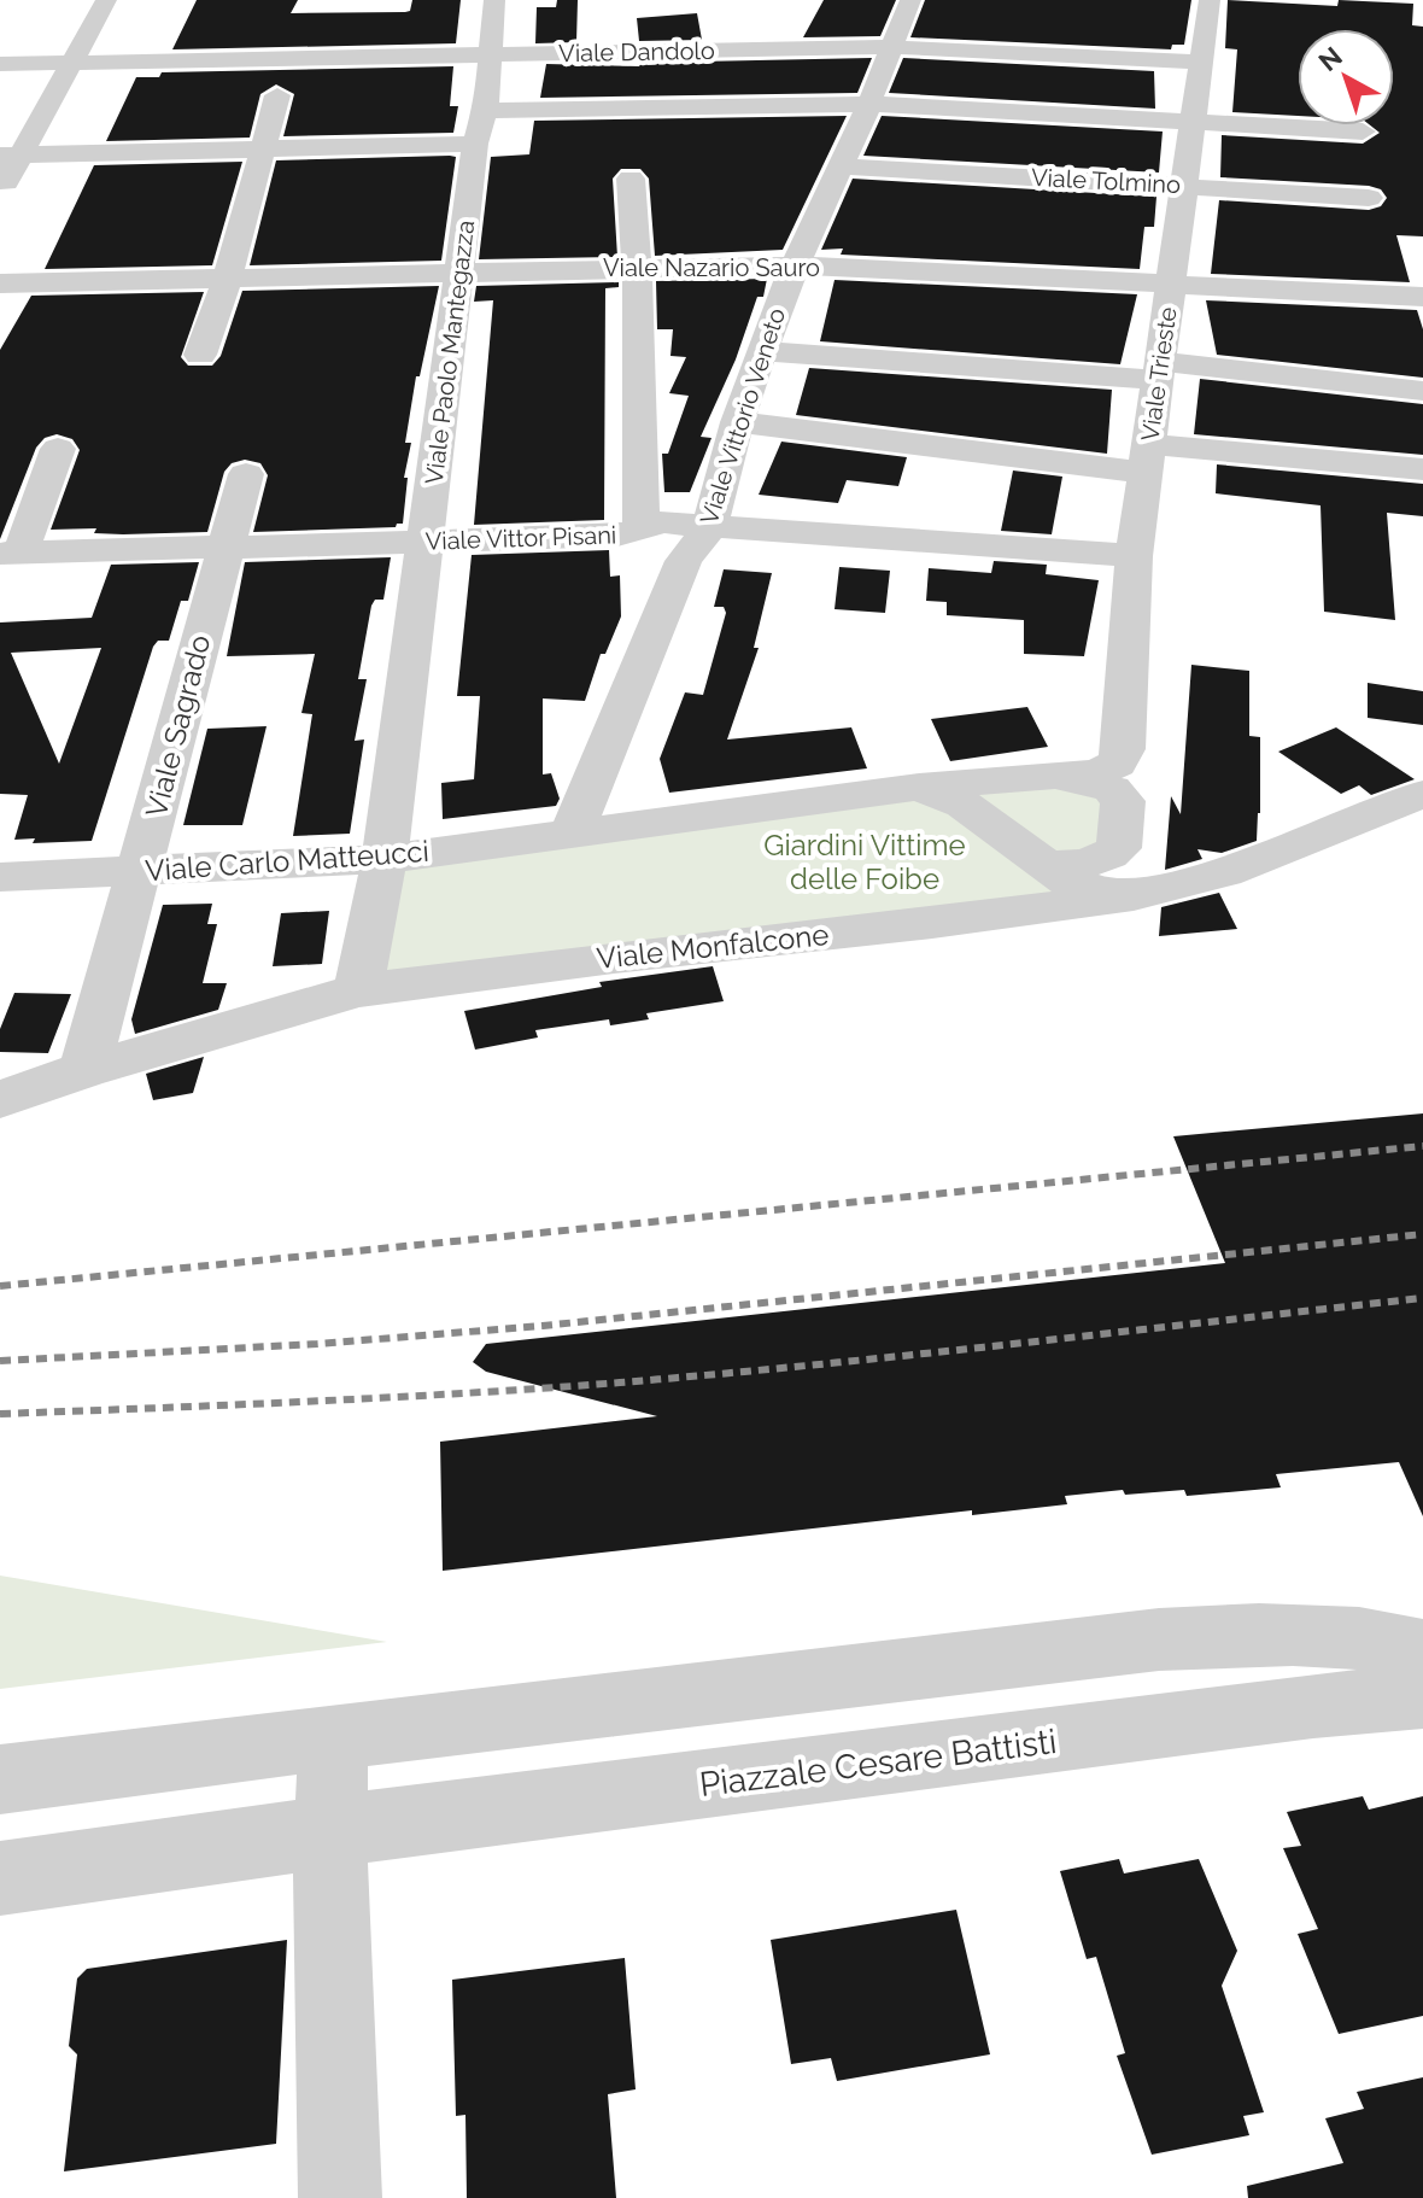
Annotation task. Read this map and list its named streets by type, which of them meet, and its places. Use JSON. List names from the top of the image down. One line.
{"streets":{"street":["Viale Dandolo","Viale Tolmino","Viale Nazario Sauro","Viale Paolo Mantegazza","Viale Trieste","Viale Vittorio Veneto","Viale Vittor Pisani","Viale Sagrado","Viale Carlo Matteucci","Viale Monfalcone","Piazzale Cesare Battisti"]},"crossings":[["Viale Dandolo","Viale Paolo Mantegazza"],["Viale Dandolo","Viale Trieste"],["Viale Dandolo","Viale Vittorio Veneto"],["Viale Tolmino","Viale Trieste"],["Viale Tolmino","Viale Vittorio Veneto"],["Viale Nazario Sauro","Viale Paolo Mantegazza"],["Viale Nazario Sauro","Viale Trieste"],["Viale Nazario Sauro","Viale Vittorio Veneto"],["Viale Paolo Mantegazza","Viale Vittor Pisani"],["Viale Paolo Mantegazza","Viale Carlo Matteucci"],["Viale Paolo Mantegazza","Viale Monfalcone"],["Viale Trieste","Viale Vittor Pisani"],["Viale Vittorio Veneto","Viale Vittor Pisani"],["Viale Vittorio Veneto","Viale Carlo Matteucci"],["Viale Vittor Pisani","Viale Sagrado"],["Viale Sagrado","Viale Carlo Matteucci"],["Viale Sagrado","Viale Monfalcone"]],"parks":["Giardini Vittime delle Foibe"],"north":"top left"}
